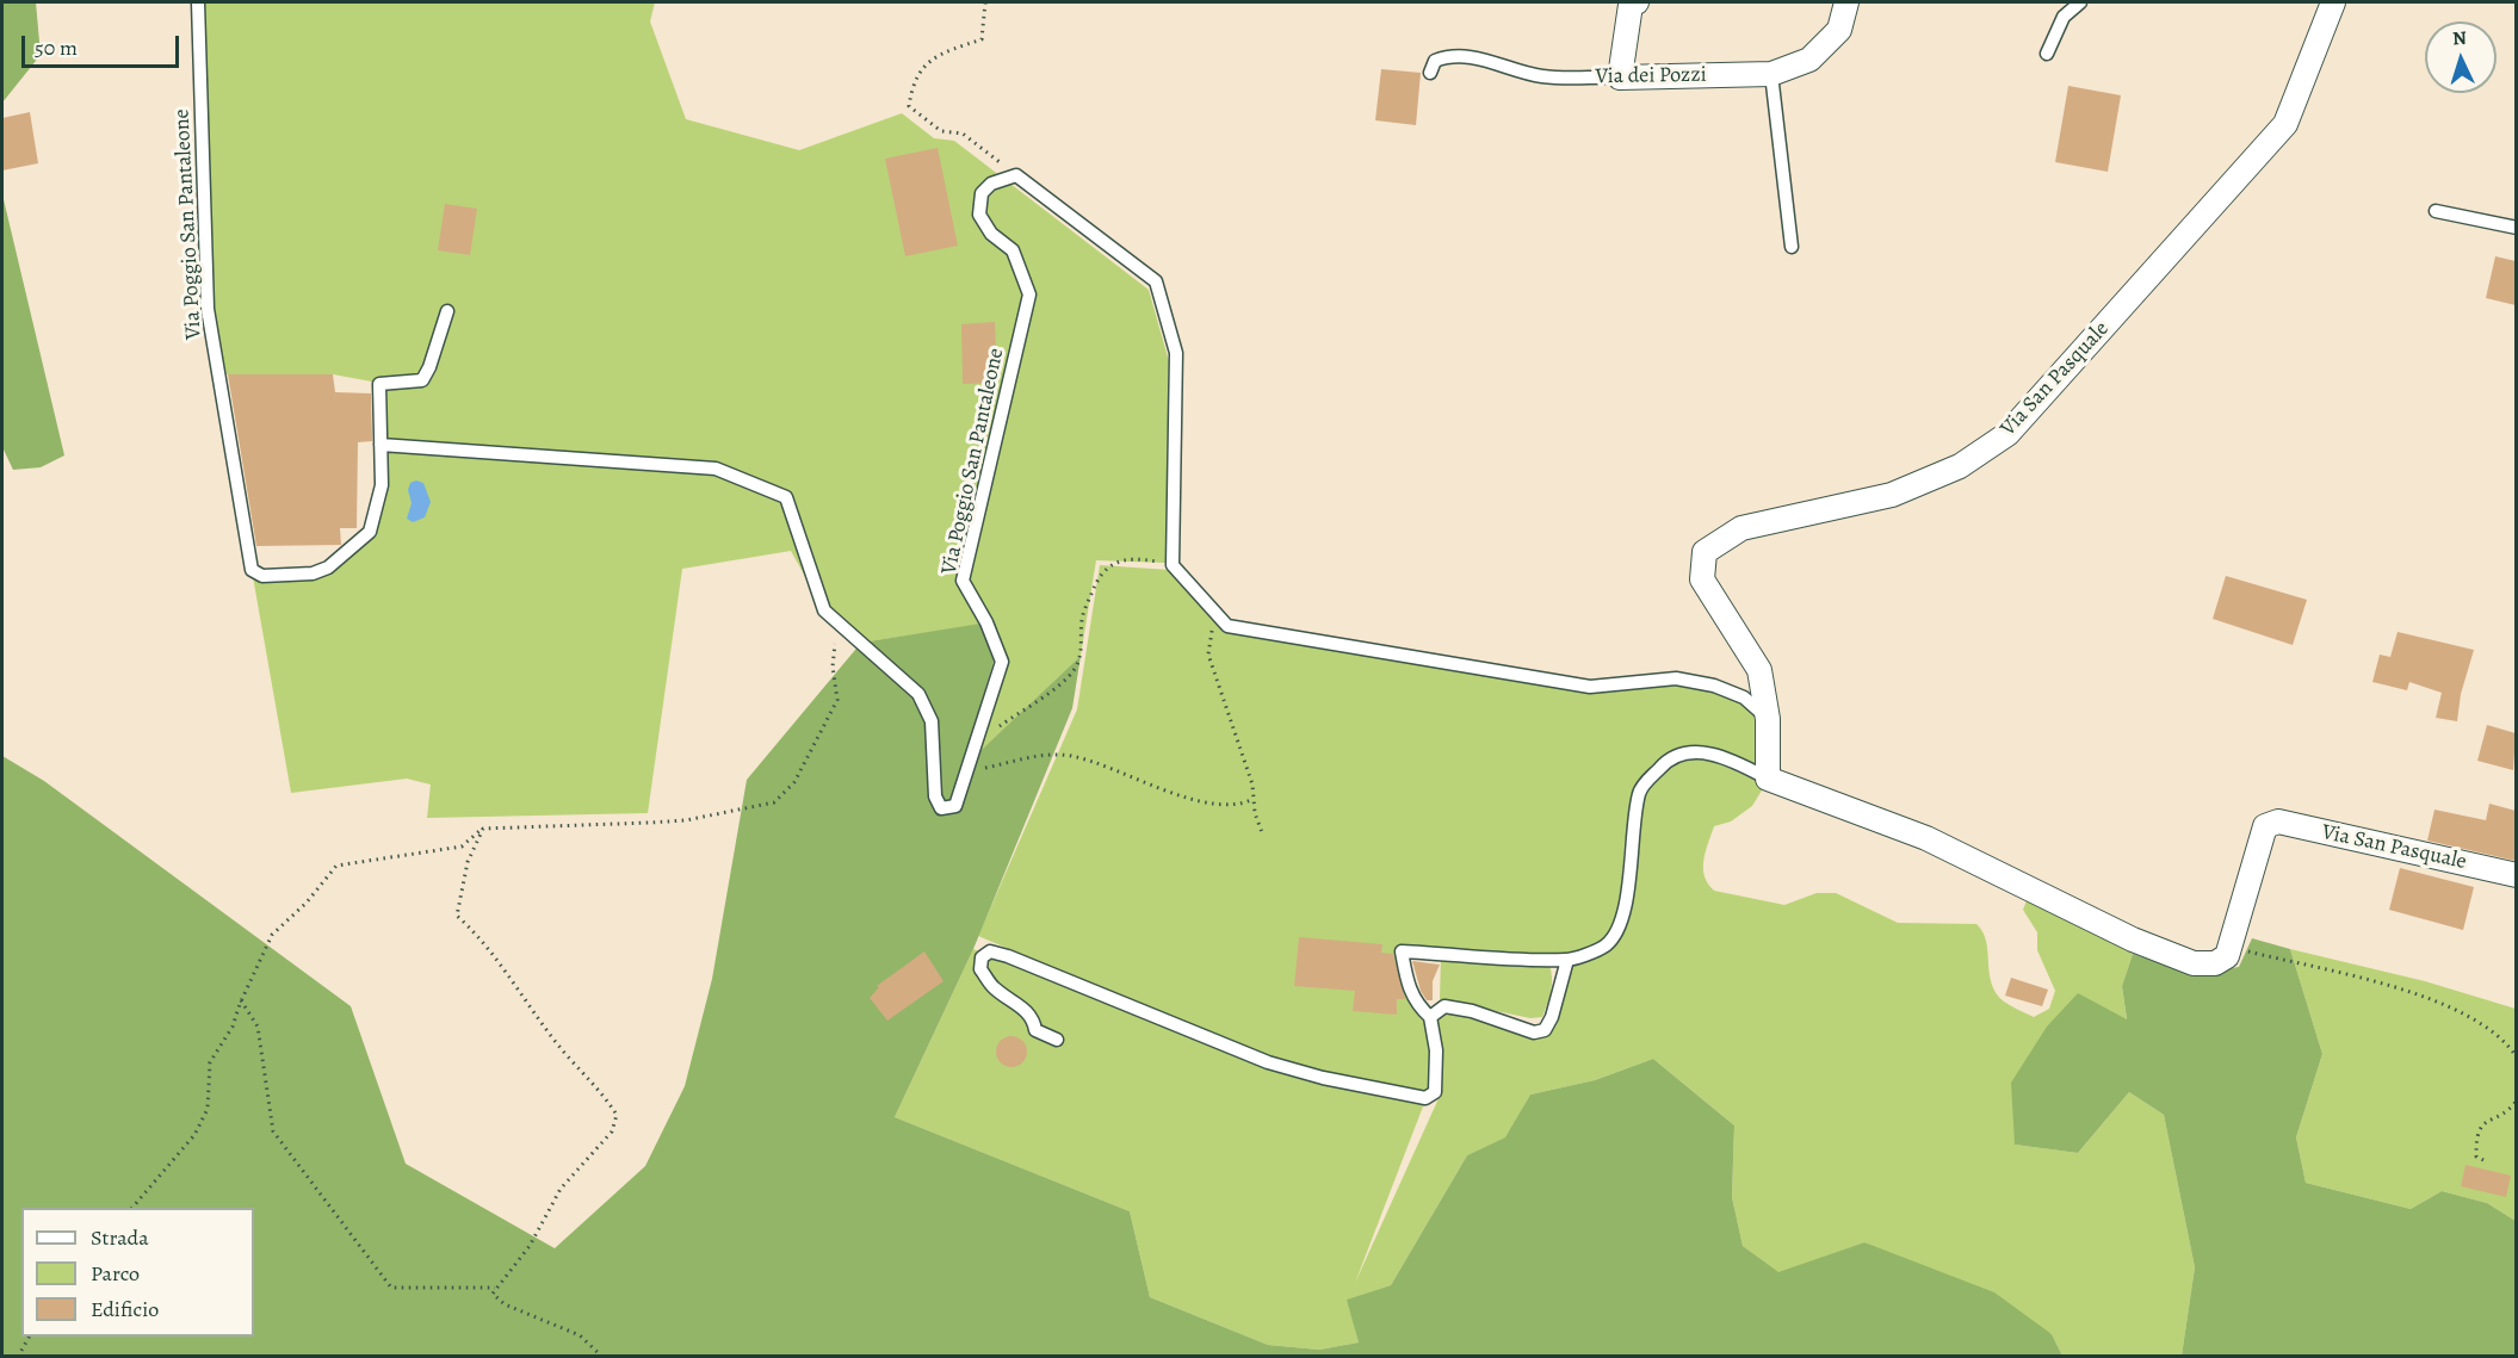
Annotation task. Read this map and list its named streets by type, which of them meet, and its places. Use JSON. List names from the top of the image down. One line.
{"streets":{"street":["Via dei Pozzi","Via San Pasquale"],"lane":["Via Poggio San Pantaleone"]},"legend":["Strada","Parco","Edificio"],"scale_bar":"50 m","north":"top"}
